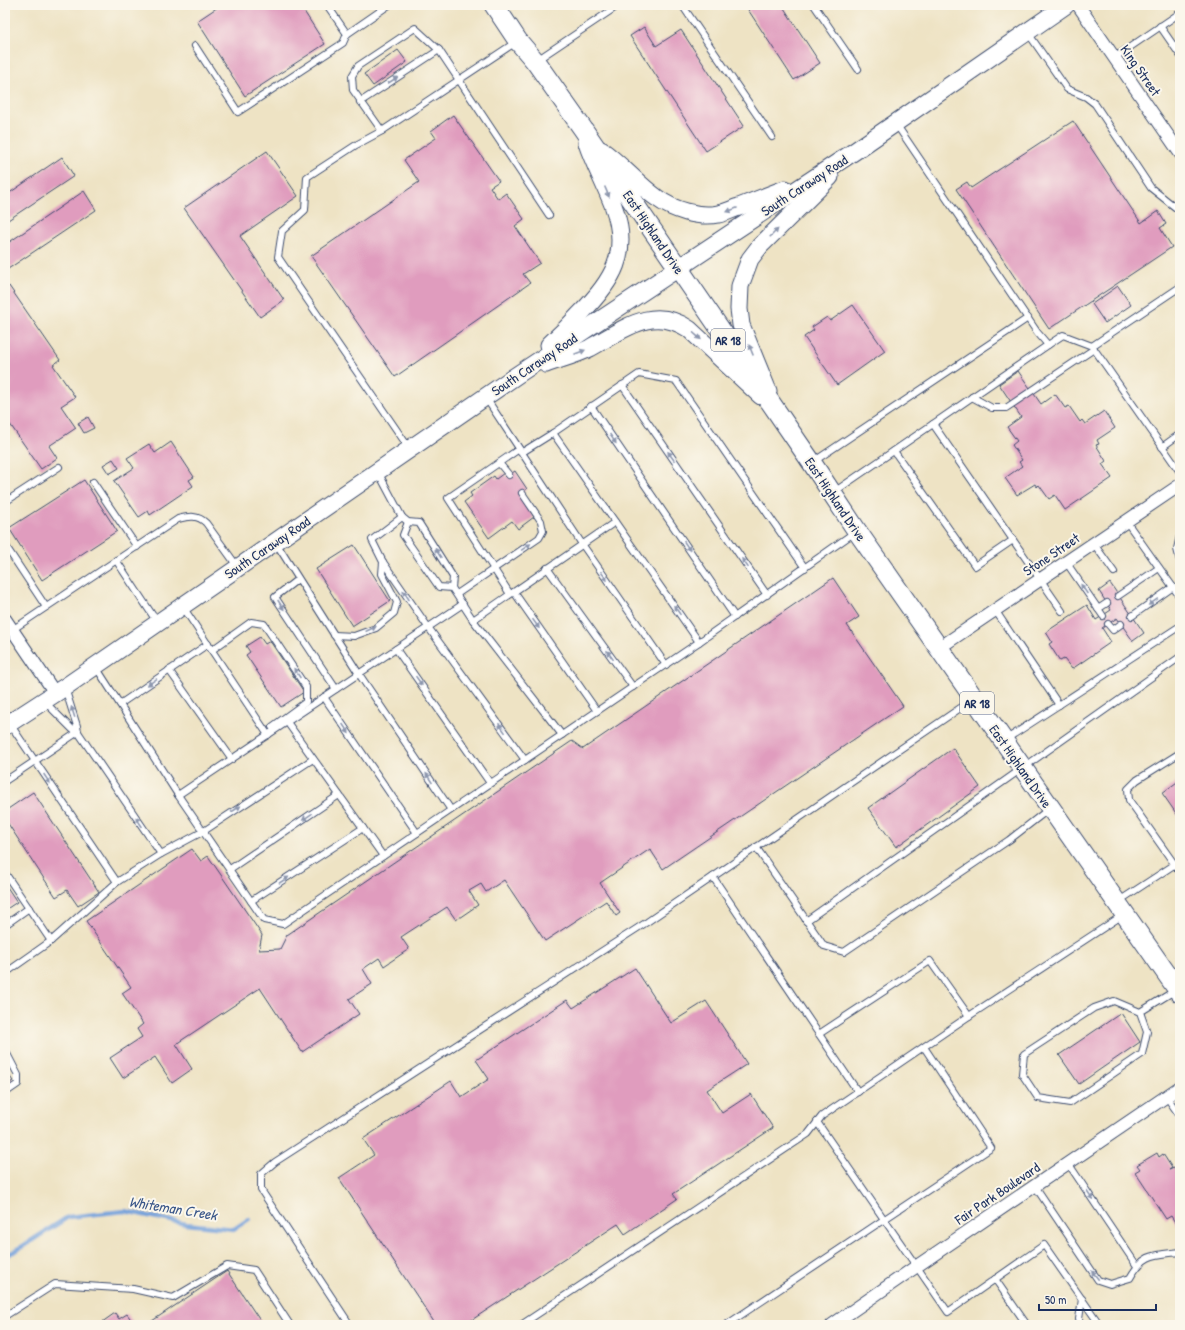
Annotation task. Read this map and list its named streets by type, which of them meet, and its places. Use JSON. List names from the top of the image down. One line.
{"streets":{"main road":["South Caraway Road","East Highland Drive","AR 18"],"street":["King Street","Stone Street","Fair Park Boulevard"]},"crossings":[["South Caraway Road","East Highland Drive"],["East Highland Drive","Stone Street"]],"water":["Whiteman Creek"],"scale_bar":"50 m"}
